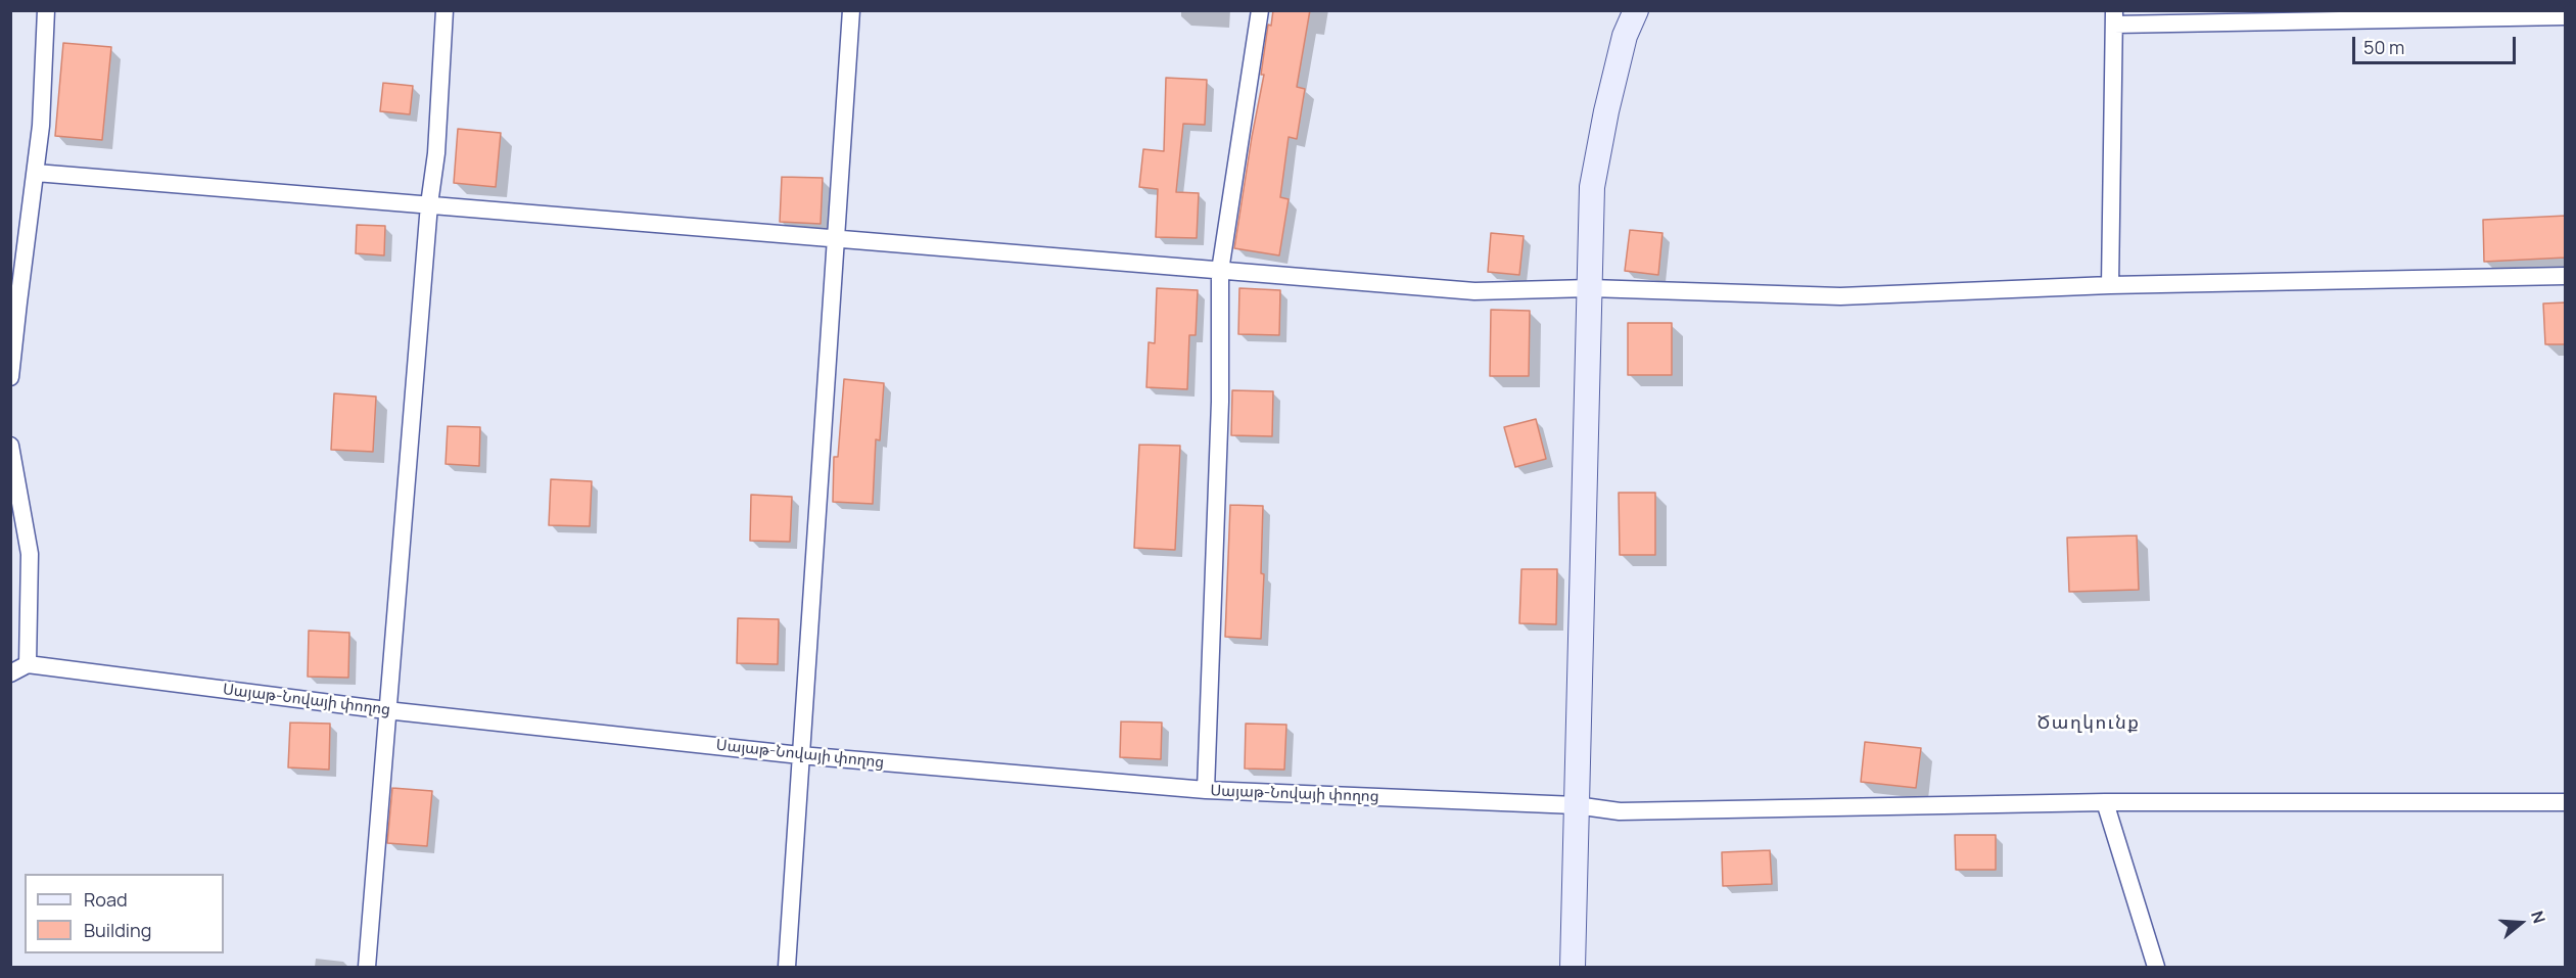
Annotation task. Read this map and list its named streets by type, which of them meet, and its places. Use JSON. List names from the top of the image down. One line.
{"streets":{"street":["Սայաթ-Նովայի փողոց"]},"districts":["Ծաղկունք"],"legend":["Road","Building"],"scale_bar":"50 m","north":"right"}
